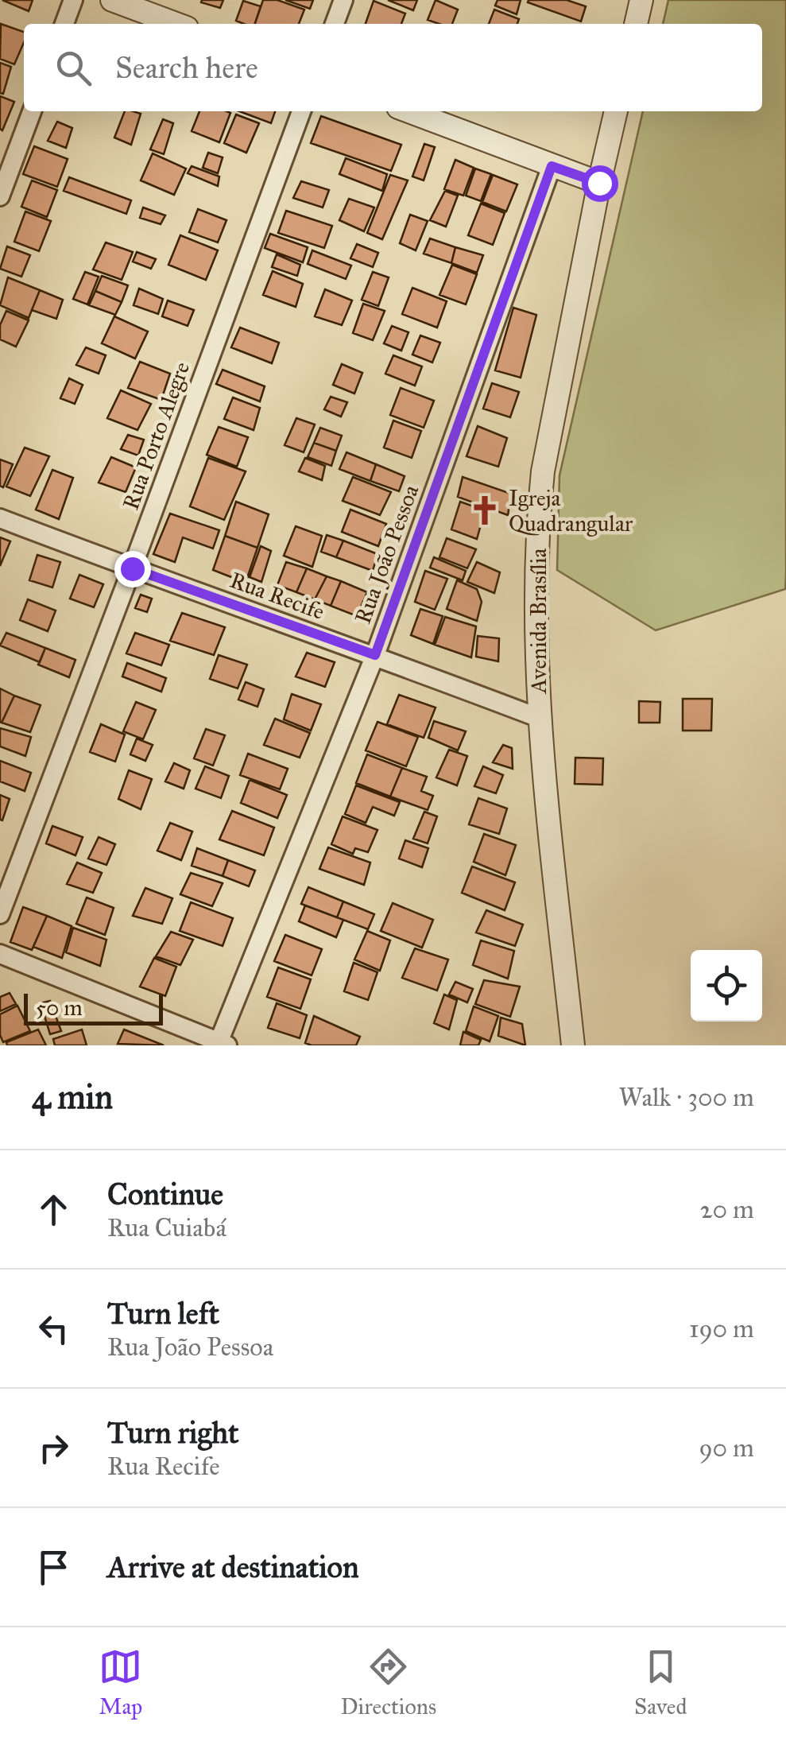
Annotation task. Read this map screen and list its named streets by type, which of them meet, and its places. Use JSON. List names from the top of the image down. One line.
{"streets":{"street":["Rua Porto Alegre","Rua João Pessoa","Rua Recife","Avenida Brasília"]},"crossings":[["Rua Porto Alegre","Rua Recife"],["Rua João Pessoa","Rua Recife"],["Rua Recife","Avenida Brasília"]],"places":{"church":["Igreja Quadrangular"]},"scale_bar":"50 m","page":{"search":"Search here","scale":"50 m","heading":["4 min","Walk · 300 m"],"list":[["Continue","Rua Cuiabá","20 m"],["Turn left","Rua João Pessoa","190 m"],["Turn right","Rua Recife","90 m"],"Arrive at destination"],"nav":["Map","Directions","Saved"]}}
